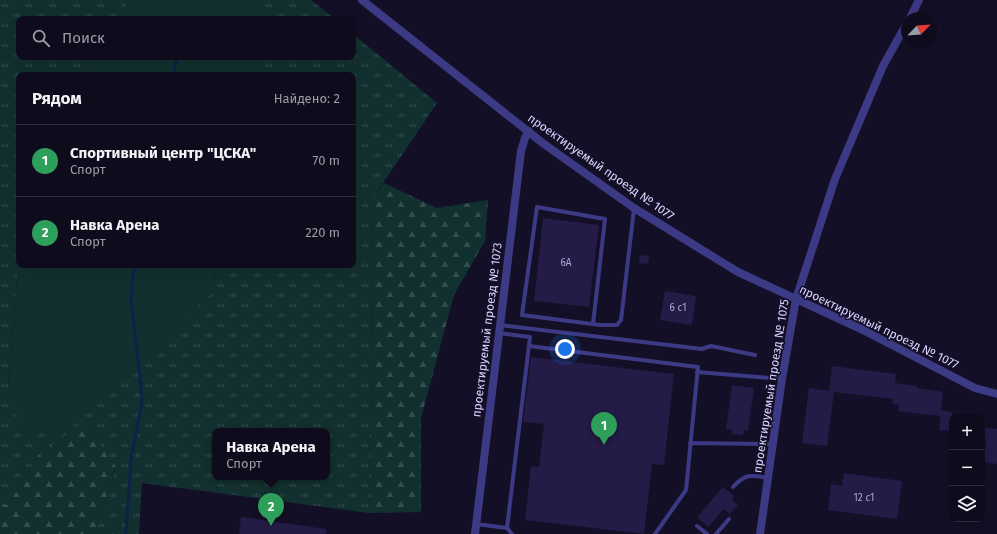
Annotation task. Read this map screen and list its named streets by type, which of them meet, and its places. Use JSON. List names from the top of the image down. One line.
{"streets":{"street":["проектируемый проезд № 1077","проектируемый проезд № 1073","проектируемый проезд № 1075"]},"crossings":[["проектируемый проезд № 1077","проектируемый проезд № 1073"],["проектируемый проезд № 1077","проектируемый проезд № 1075"]],"house_numbers":["6А","6 с1","12 с1"],"north":"top right","page":{"search":"Поиск","heading":["Рядом","Найдено: 2"],"list":[{"mark":"1","name":"Спортивный центр \"ЦСКА\"","note":"Спорт","value":"70 m"},{"mark":"2","name":"Навка Арена","note":"Спорт","value":"220 m"}],"pins":["1","2"],"map_buttons":["+","−"],"popup":["Навка Арена","Спорт"]}}
